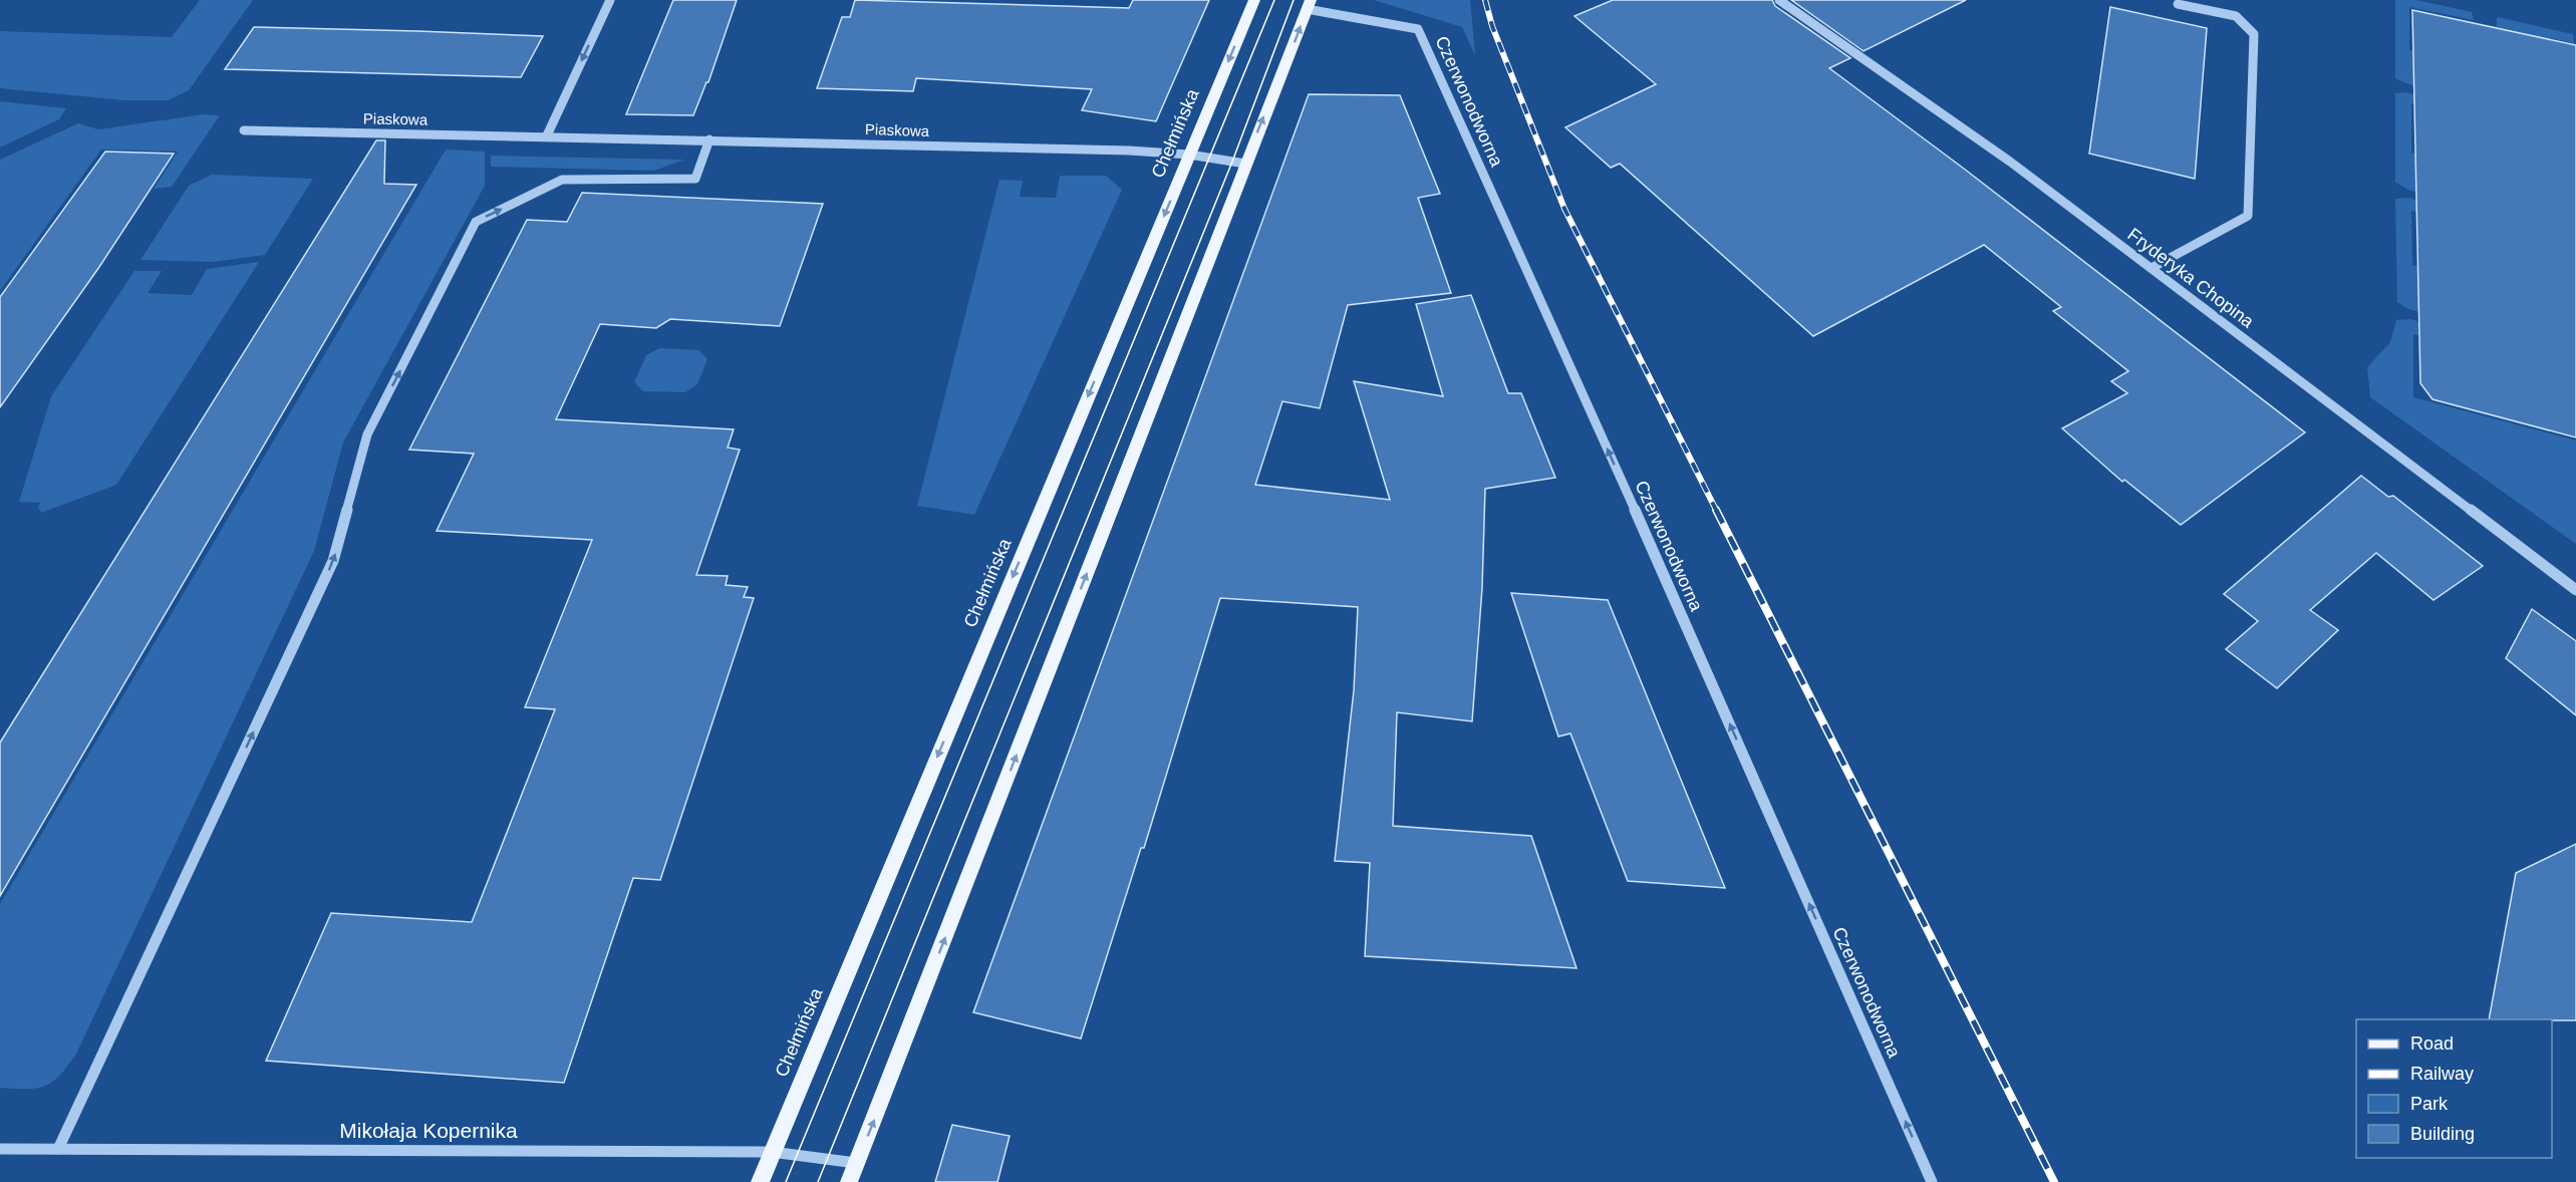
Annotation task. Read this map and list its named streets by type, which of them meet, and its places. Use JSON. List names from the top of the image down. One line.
{"streets":{"main road":["Chełmińska"],"street":["Czerwonodworna","Piaskowa","Fryderyka Chopina","Mikołaja Kopernika"]},"crossings":[["Piaskowa","Chełmińska"],["Chełmińska","Mikołaja Kopernika"]],"one_way":["Czerwonodworna"],"legend":["Road","Railway","Park","Building"]}
